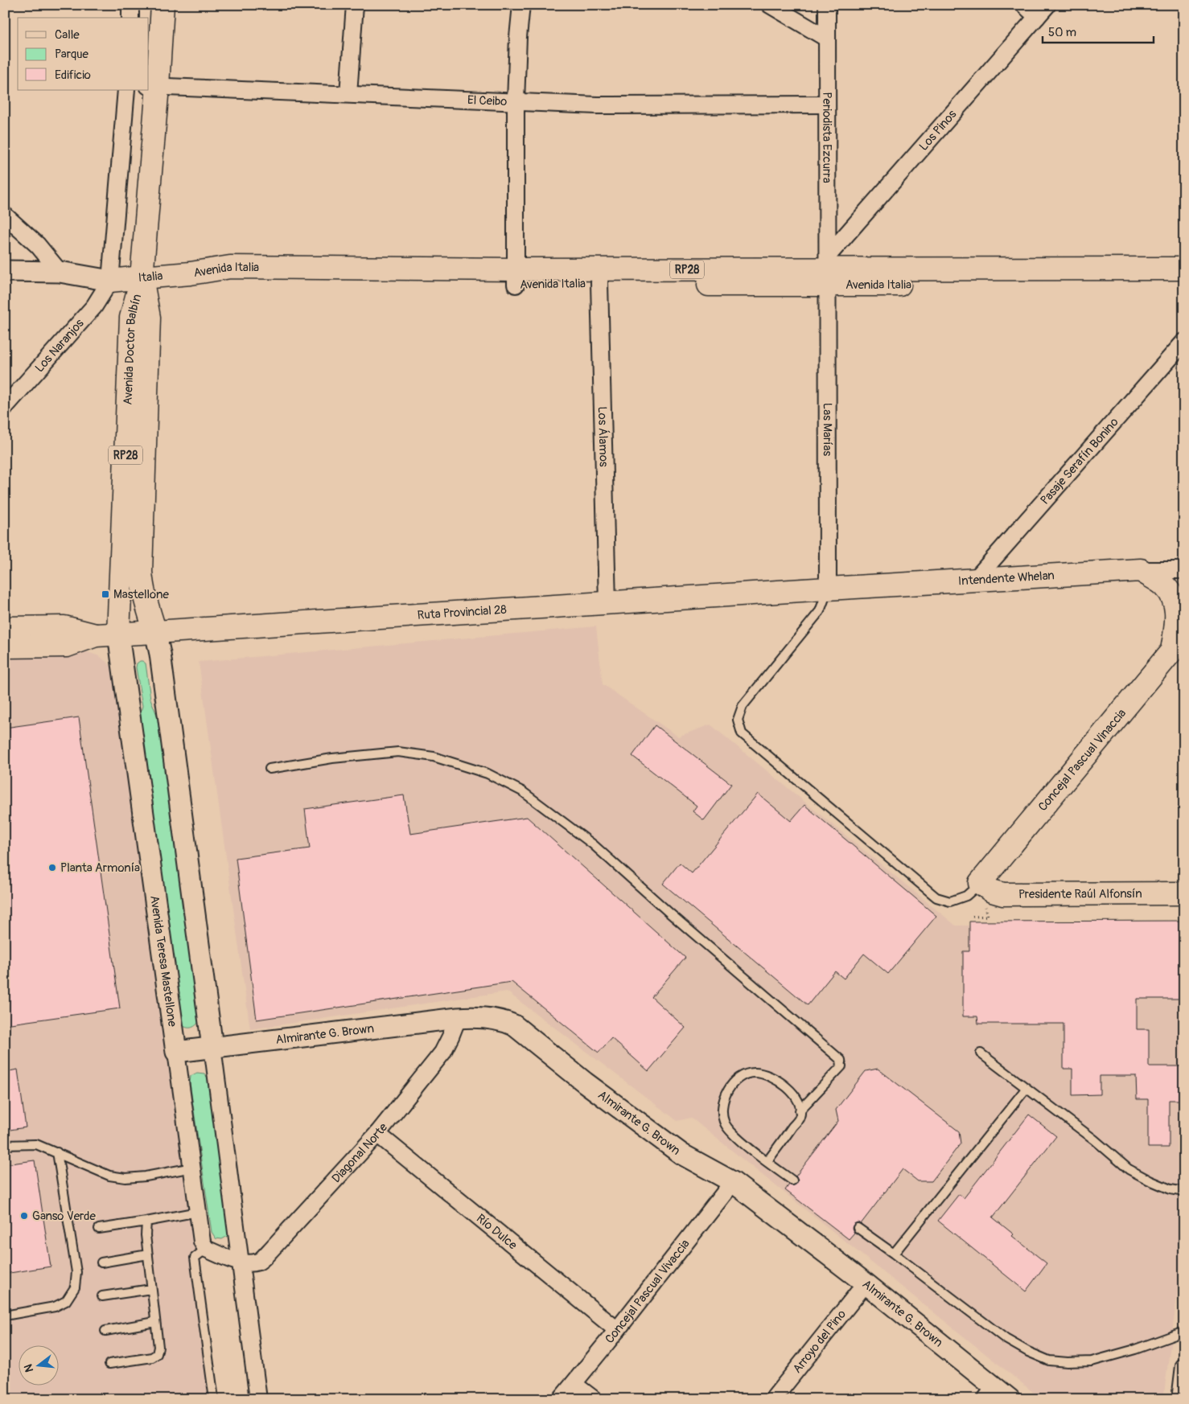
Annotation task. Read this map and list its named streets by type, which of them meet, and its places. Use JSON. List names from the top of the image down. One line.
{"streets":{"main road":["RP28","Avenida Italia","Italia","Avenida Doctor Balbín","Intendente Whelan","Ruta Provincial 28","Concejal Pascual Vinaccia","Presidente Raúl Alfonsín"],"street":["El Ceibo","Los Pinos","Periodista Ezcurra","Los Naranjos","Las Marías","Los Álamos","Pasaje Serafín Bonino","Avenida Teresa Mastellone","Almirante G. Brown","Diagonal Norte","Río Dulce","Concejal Pascual Vivaccia","Arroyo del Pino"]},"crossings":[["El Ceibo","Periodista Ezcurra"],["Los Pinos","Periodista Ezcurra"],["Los Pinos","Avenida Italia"],["Los Pinos","Las Marías"],["Periodista Ezcurra","Avenida Italia"],["Periodista Ezcurra","Las Marías"],["Avenida Italia","Italia"],["Avenida Italia","Las Marías"],["Avenida Italia","Los Álamos"],["Italia","Los Naranjos"],["Italia","Avenida Doctor Balbín"],["Avenida Doctor Balbín","Ruta Provincial 28"],["Avenida Doctor Balbín","Avenida Teresa Mastellone"],["Las Marías","Intendente Whelan"],["Las Marías","Ruta Provincial 28"],["Los Álamos","Ruta Provincial 28"],["Pasaje Serafín Bonino","Intendente Whelan"],["Intendente Whelan","Ruta Provincial 28"],["Ruta Provincial 28","Avenida Teresa Mastellone"],["Concejal Pascual Vinaccia","Presidente Raúl Alfonsín"],["Avenida Teresa Mastellone","Almirante G. Brown"],["Almirante G. Brown","Diagonal Norte"],["Almirante G. Brown","Concejal Pascual Vivaccia"],["Almirante G. Brown","Arroyo del Pino"],["Diagonal Norte","Río Dulce"],["Río Dulce","Concejal Pascual Vivaccia"]],"places":{"transit":["Mastellone"],"other":["Planta Armonía","Ganso Verde"]},"legend":["Calle","Parque","Edificio"],"scale_bar":"50 m","north":"left"}
